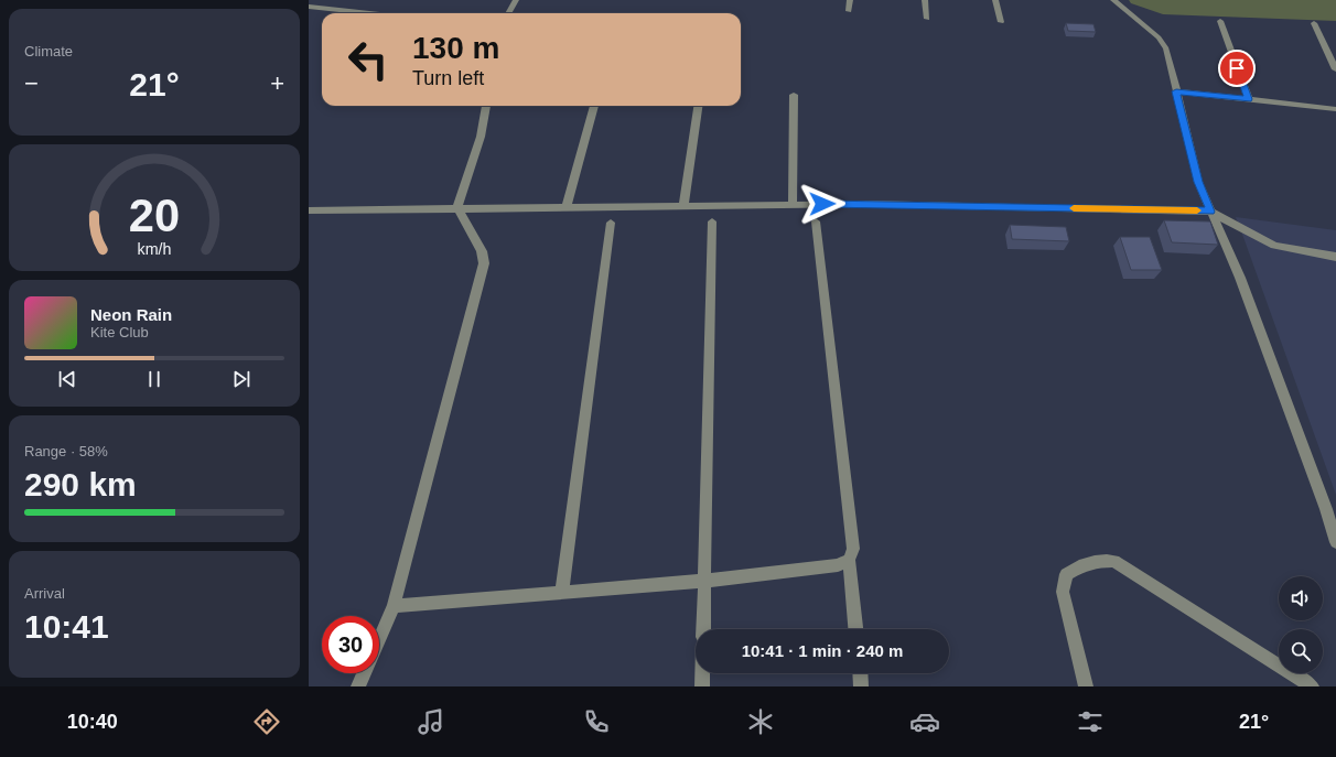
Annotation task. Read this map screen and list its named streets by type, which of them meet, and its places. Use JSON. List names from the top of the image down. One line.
{"page":{"tile":["Climate",["Range · 58%","290 km"],["Arrival","10:41"]],"turn":["130 m","Turn left"],"heat":["−","21°","+"],"song":["Neon Rain","Kite Club"],"limit":"30","trip":"10:41 · 1 min · 240 m","tabs":["10:40","21°"],"gauge":["20","km/h"]}}
